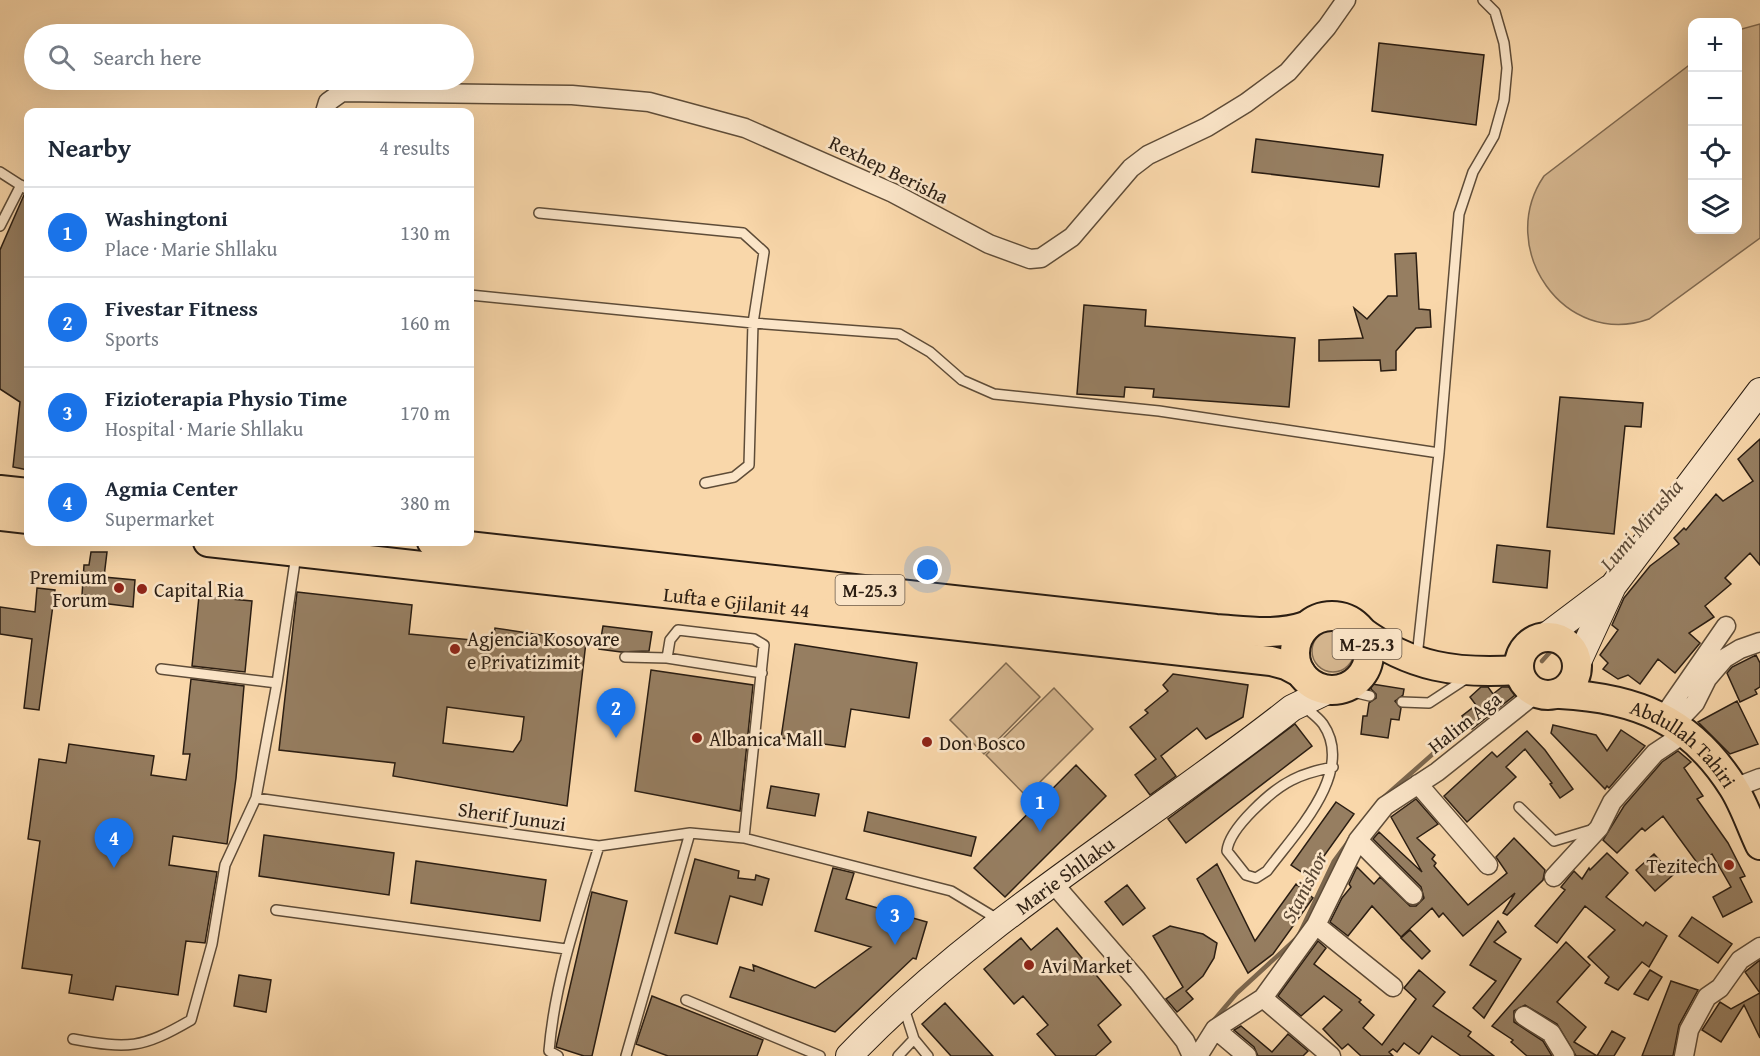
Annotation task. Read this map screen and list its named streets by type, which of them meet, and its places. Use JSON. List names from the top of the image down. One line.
{"streets":{"main road":["M-25.3","Lufta e Gjilanit 44","Abdullah Tahiri"],"street":["Rexhep Berisha","Halim Aga","Marie Shllaku"],"lane":["Sherif Junuzi"]},"crossings":[["M-25.3","Lufta e Gjilanit 44"],["M-25.3","Halim Aga"],["M-25.3","Abdullah Tahiri"],["M-25.3","Marie Shllaku"],["Lufta e Gjilanit 44","Marie Shllaku"],["Halim Aga","Abdullah Tahiri"],["Sherif Junuzi","Marie Shllaku"]],"water":["Lumi Mirusha","Stanishor"],"places":["Premium Forum","Capital Ria","Agjencia Kosovare e Privatizimit","Albanica Mall","Don Bosco","Tezitech","Avi Market"],"page":{"map_buttons":["+","−"],"search":"Search here","heading":["Nearby","4 results"],"list":[{"mark":"1","name":"Washingtoni","note":"Place · Marie Shllaku","value":"130 m"},{"mark":"2","name":"Fivestar Fitness","note":"Sports","value":"160 m"},{"mark":"3","name":"Fizioterapia Physio Time","note":"Hospital · Marie Shllaku","value":"170 m"},{"mark":"4","name":"Agmia Center","note":"Supermarket","value":"380 m"}],"pins":["2","1","4","3"]}}
